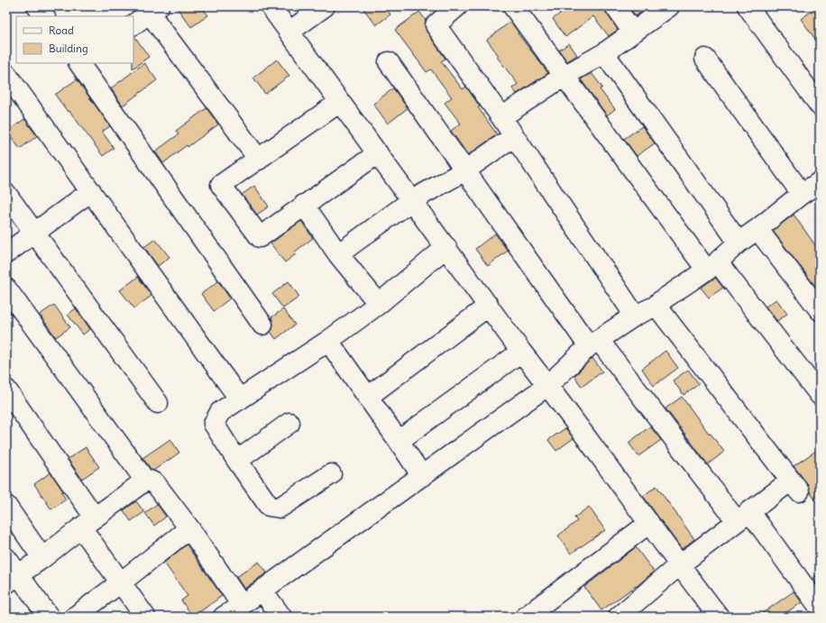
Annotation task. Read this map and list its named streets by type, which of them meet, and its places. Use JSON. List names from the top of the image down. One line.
{"legend":["Road","Building"]}
